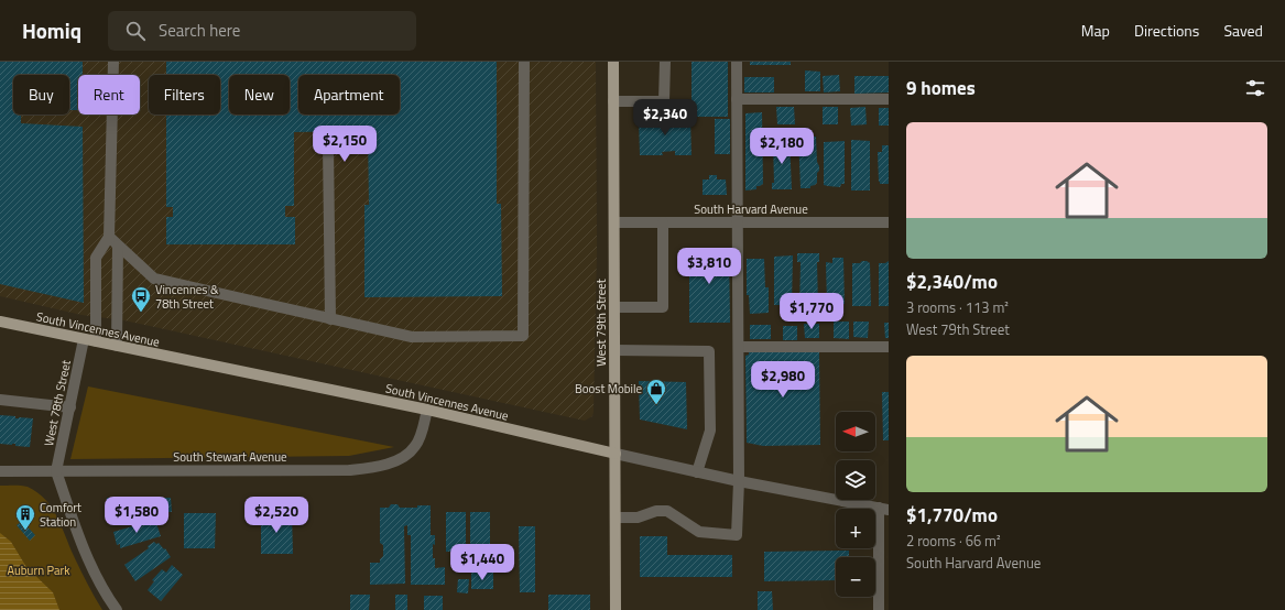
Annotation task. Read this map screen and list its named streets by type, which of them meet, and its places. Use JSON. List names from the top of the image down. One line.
{"streets":{"main road":["West 79th Street","South Vincennes Avenue"],"street":["South Harvard Avenue","West 78th Street","South Stewart Avenue"]},"crossings":[["South Harvard Avenue","West 79th Street"],["West 79th Street","South Vincennes Avenue"],["South Vincennes Avenue","West 78th Street"],["South Vincennes Avenue","South Stewart Avenue"],["West 78th Street","South Stewart Avenue"]],"parks":["Auburn Park"],"places":{"bus stop":["Vincennes & 78th Street"],"shop":["Boost Mobile"],"building":["Comfort Station"]},"north":"left","page":{"header":"Homiq","search":"Search here","nav":["Map","Directions","Saved"],"heading":"9 homes","chip":["Buy","Rent","Filters","New","Apartment"],"price":["$2,340","$2,150","$2,180","$3,810","$1,770","$2,980","$1,580","$2,520","$1,440"],"list":[{"name":"$2,340/mo","note":"3 rooms · 113 m² · West 79th Street"},{"name":"$1,770/mo","note":"2 rooms · 66 m² · South Harvard Avenue"}],"map_buttons":["+","−"]}}
